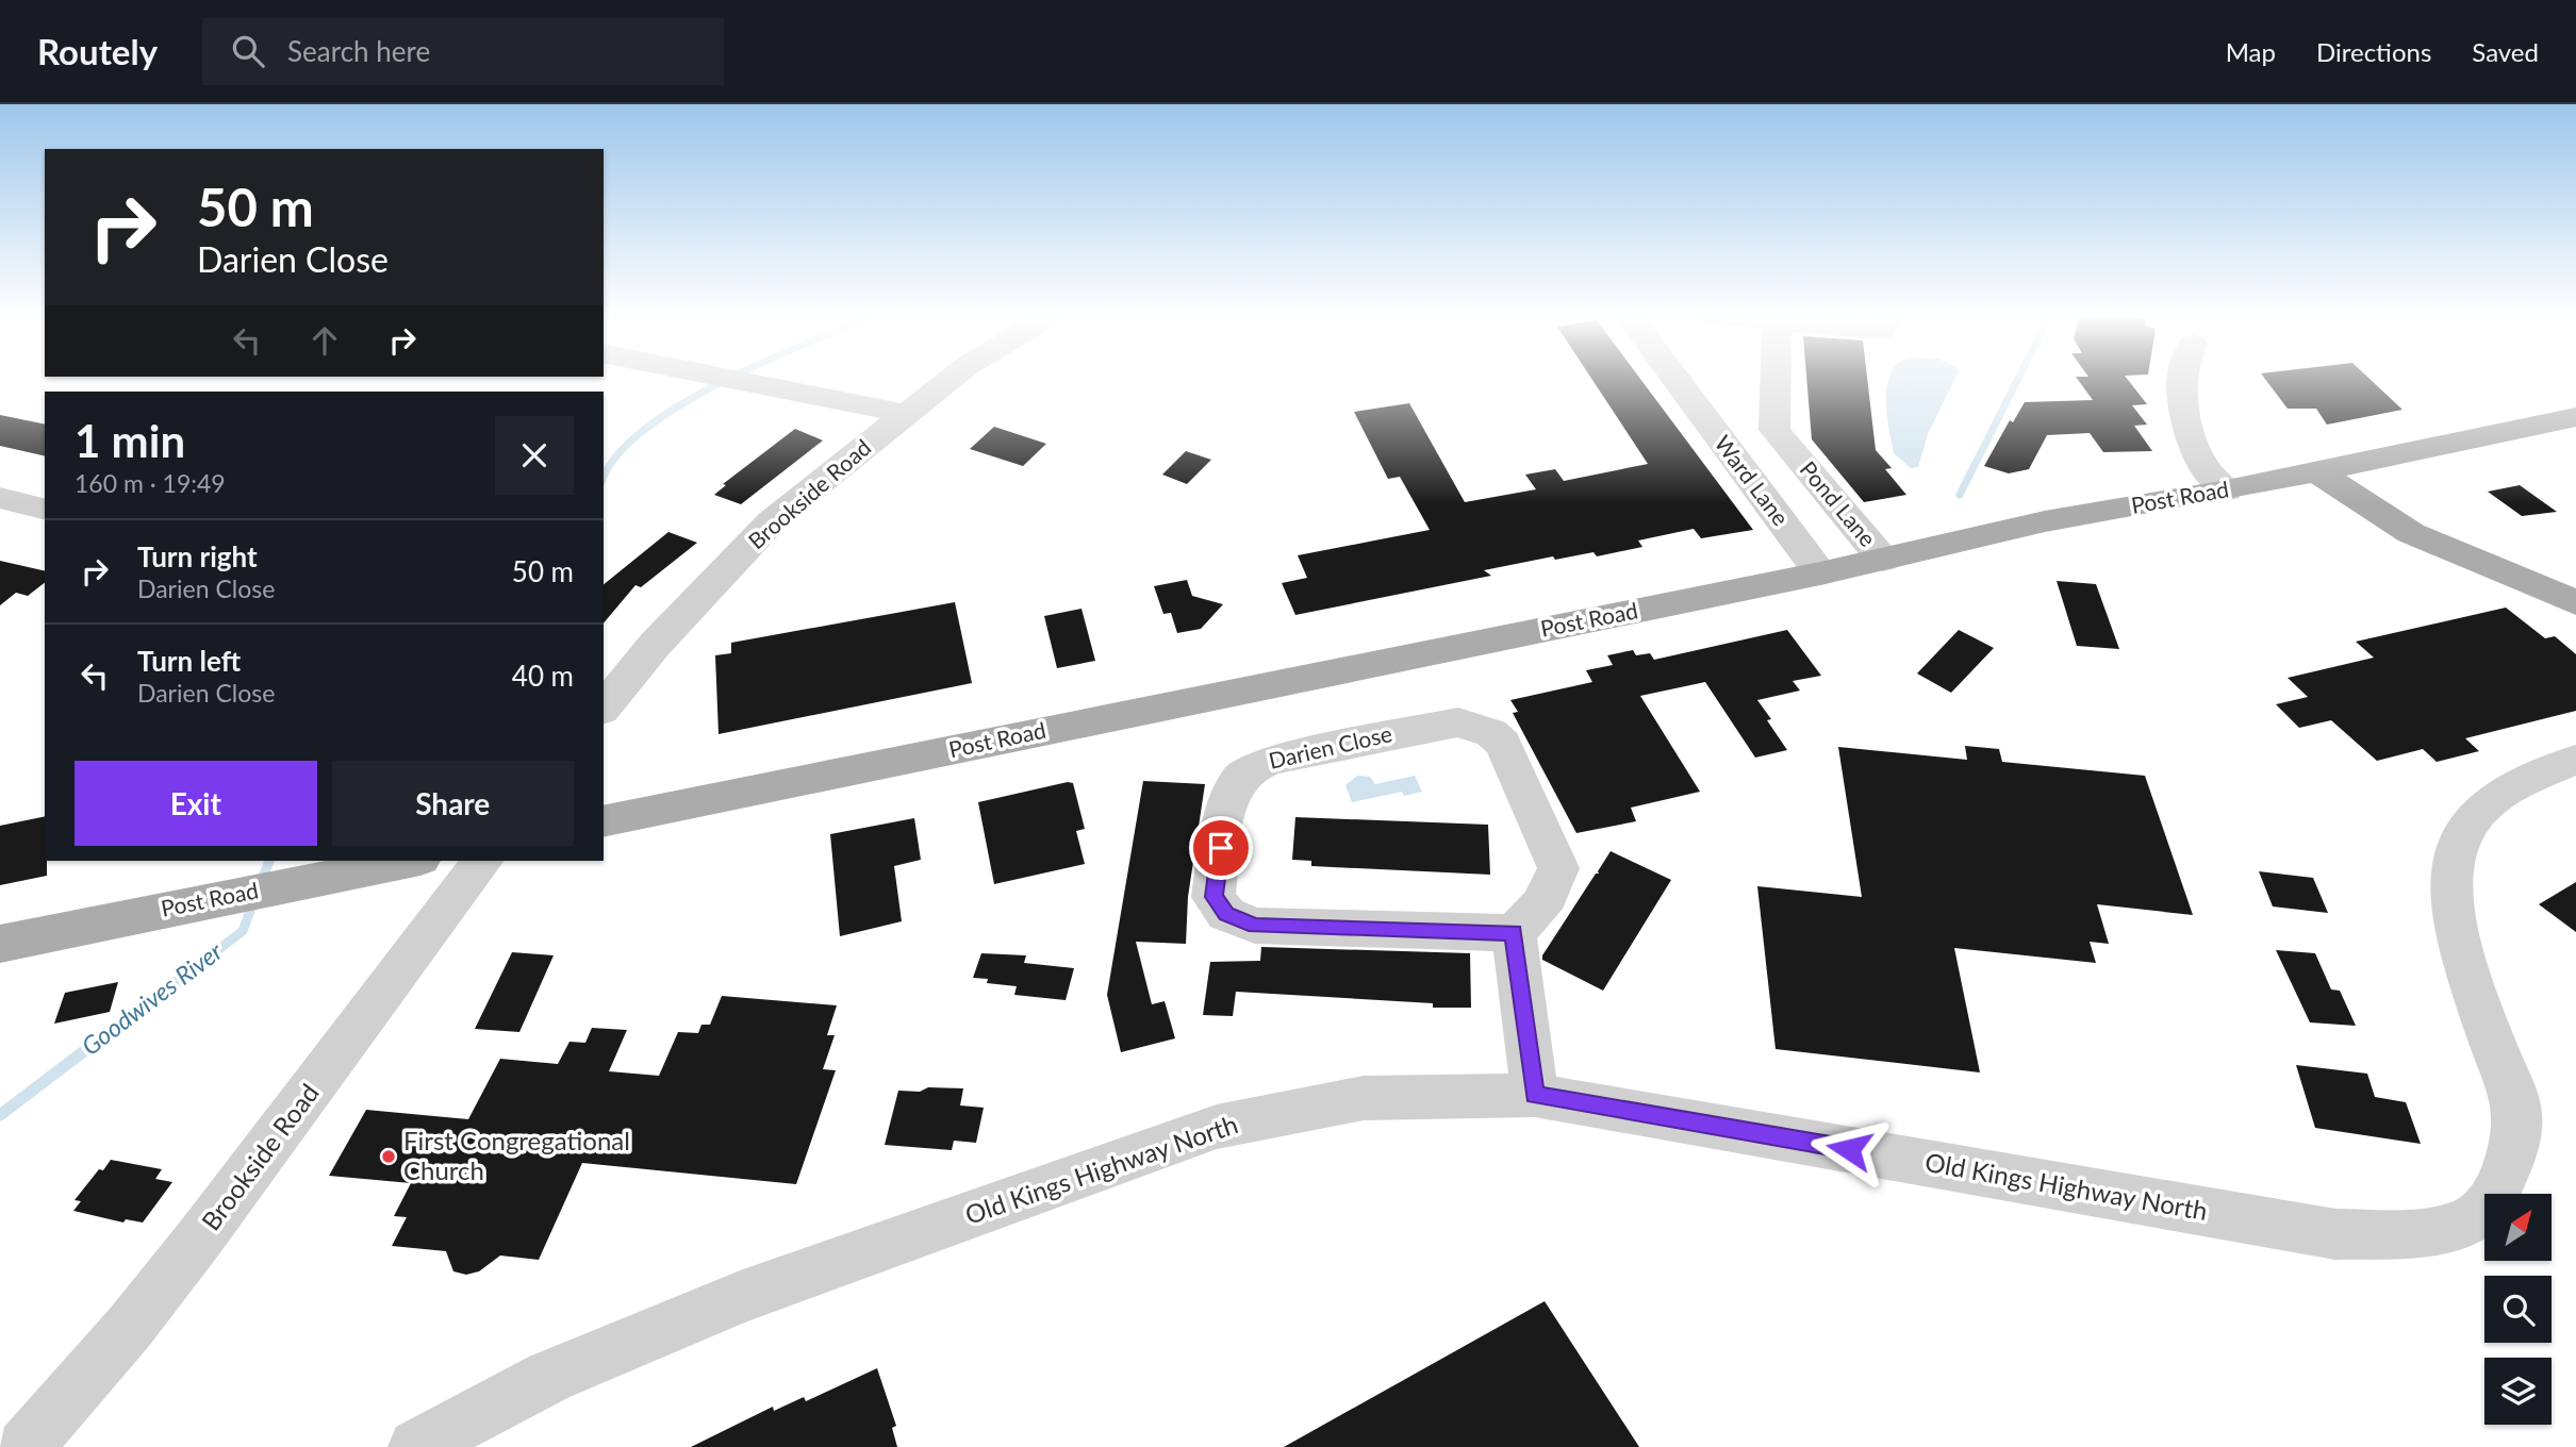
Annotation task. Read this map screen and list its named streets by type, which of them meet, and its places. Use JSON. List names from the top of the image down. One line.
{"streets":{"main road":["Post Road"],"street":["Ward Lane","Brookside Road","Pond Lane","Darien Close","Old Kings Highway North"]},"crossings":[["Ward Lane","Post Road"],["Ward Lane","Pond Lane"],["Post Road","Pond Lane"]],"water":["Goodwives River"],"places":["First Congregational Church"],"north":"top right","page":{"header":"Routely","search":"Search here","nav":["Map","Directions","Saved"],"turn":["50 m","Darien Close"],"heading":["1 min","160 m · 19:49"],"list":[{"name":"Turn right","note":"Darien Close","value":"50 m"},{"name":"Turn left","note":"Darien Close","value":"40 m"}],"buttons":["Exit","Share"]}}
